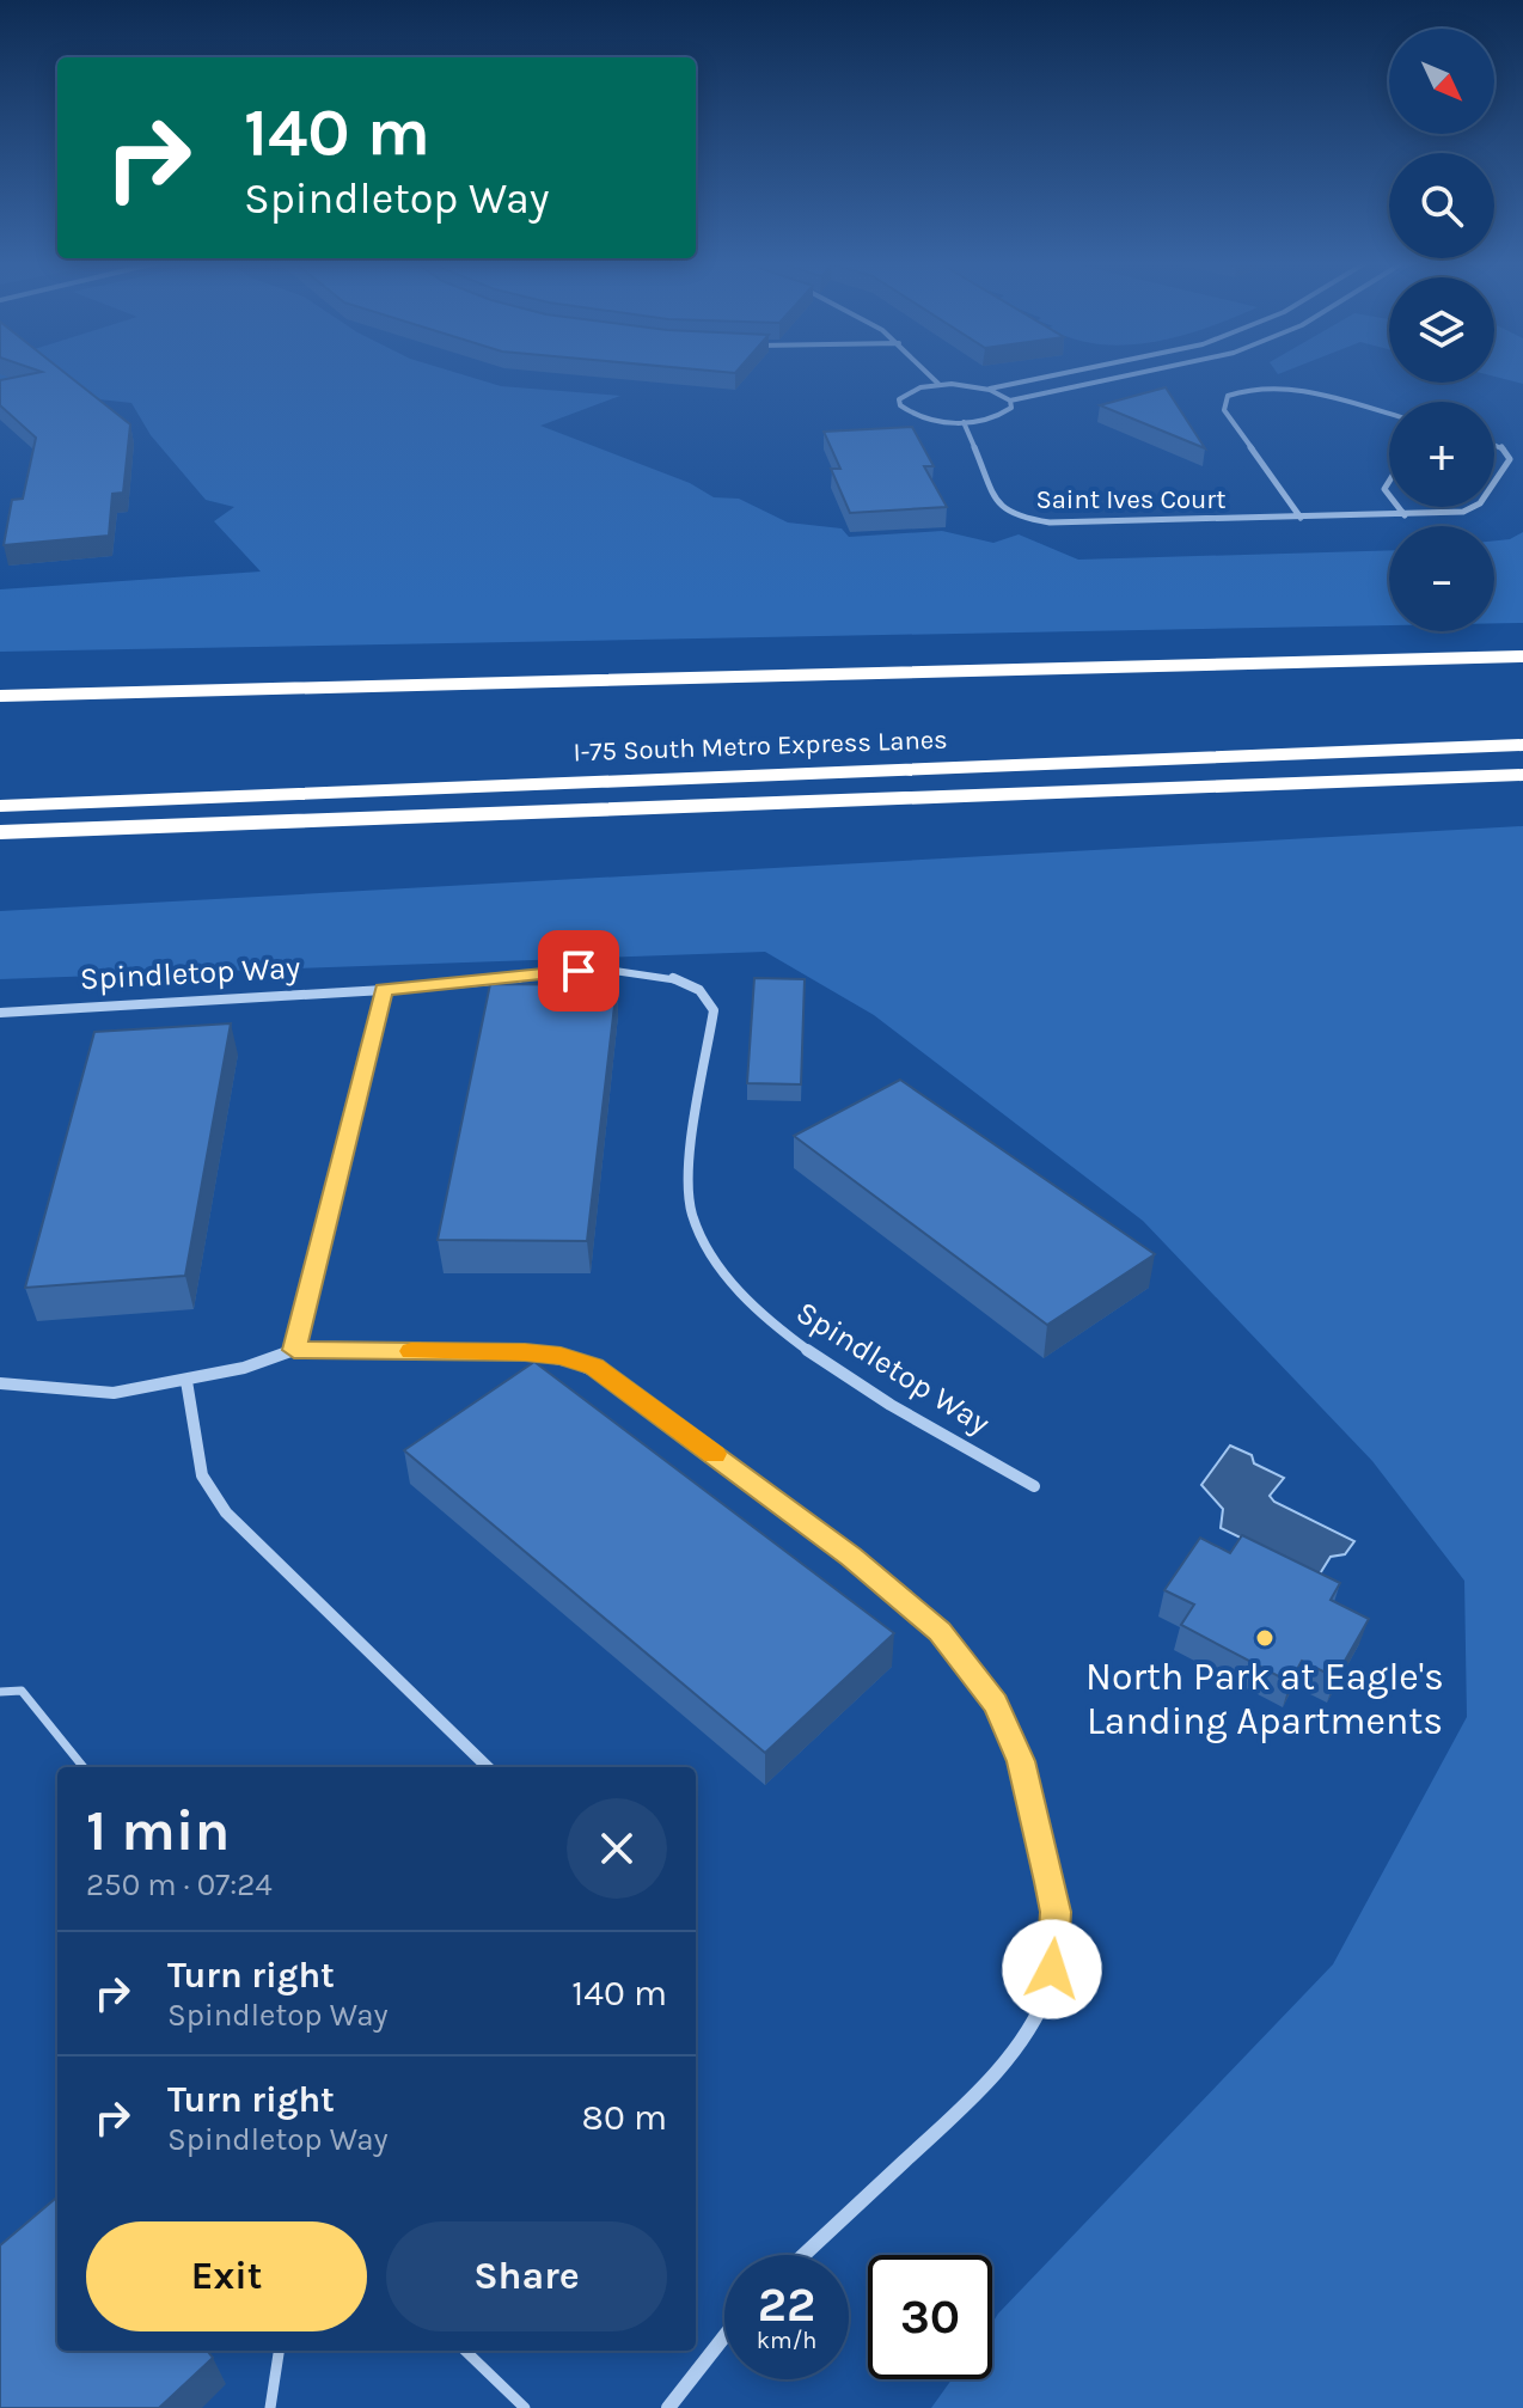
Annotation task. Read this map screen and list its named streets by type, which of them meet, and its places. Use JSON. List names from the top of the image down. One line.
{"streets":{"highway":["I-75 South Metro Express Lanes"],"street":["Saint Ives Court","Spindletop Way"]},"places":["North Park at Eagle's Landing Apartments"],"north":"bottom right","page":{"map_buttons":["+","−"],"turn":["140 m","Spindletop Way"],"heading":["1 min","250 m · 07:24"],"list":[{"name":"Turn right","note":"Spindletop Way","value":"140 m"},{"name":"Turn right","note":"Spindletop Way","value":"80 m"}],"buttons":["Exit","Share"],"speed":"22 km/h","limit":"30"}}
